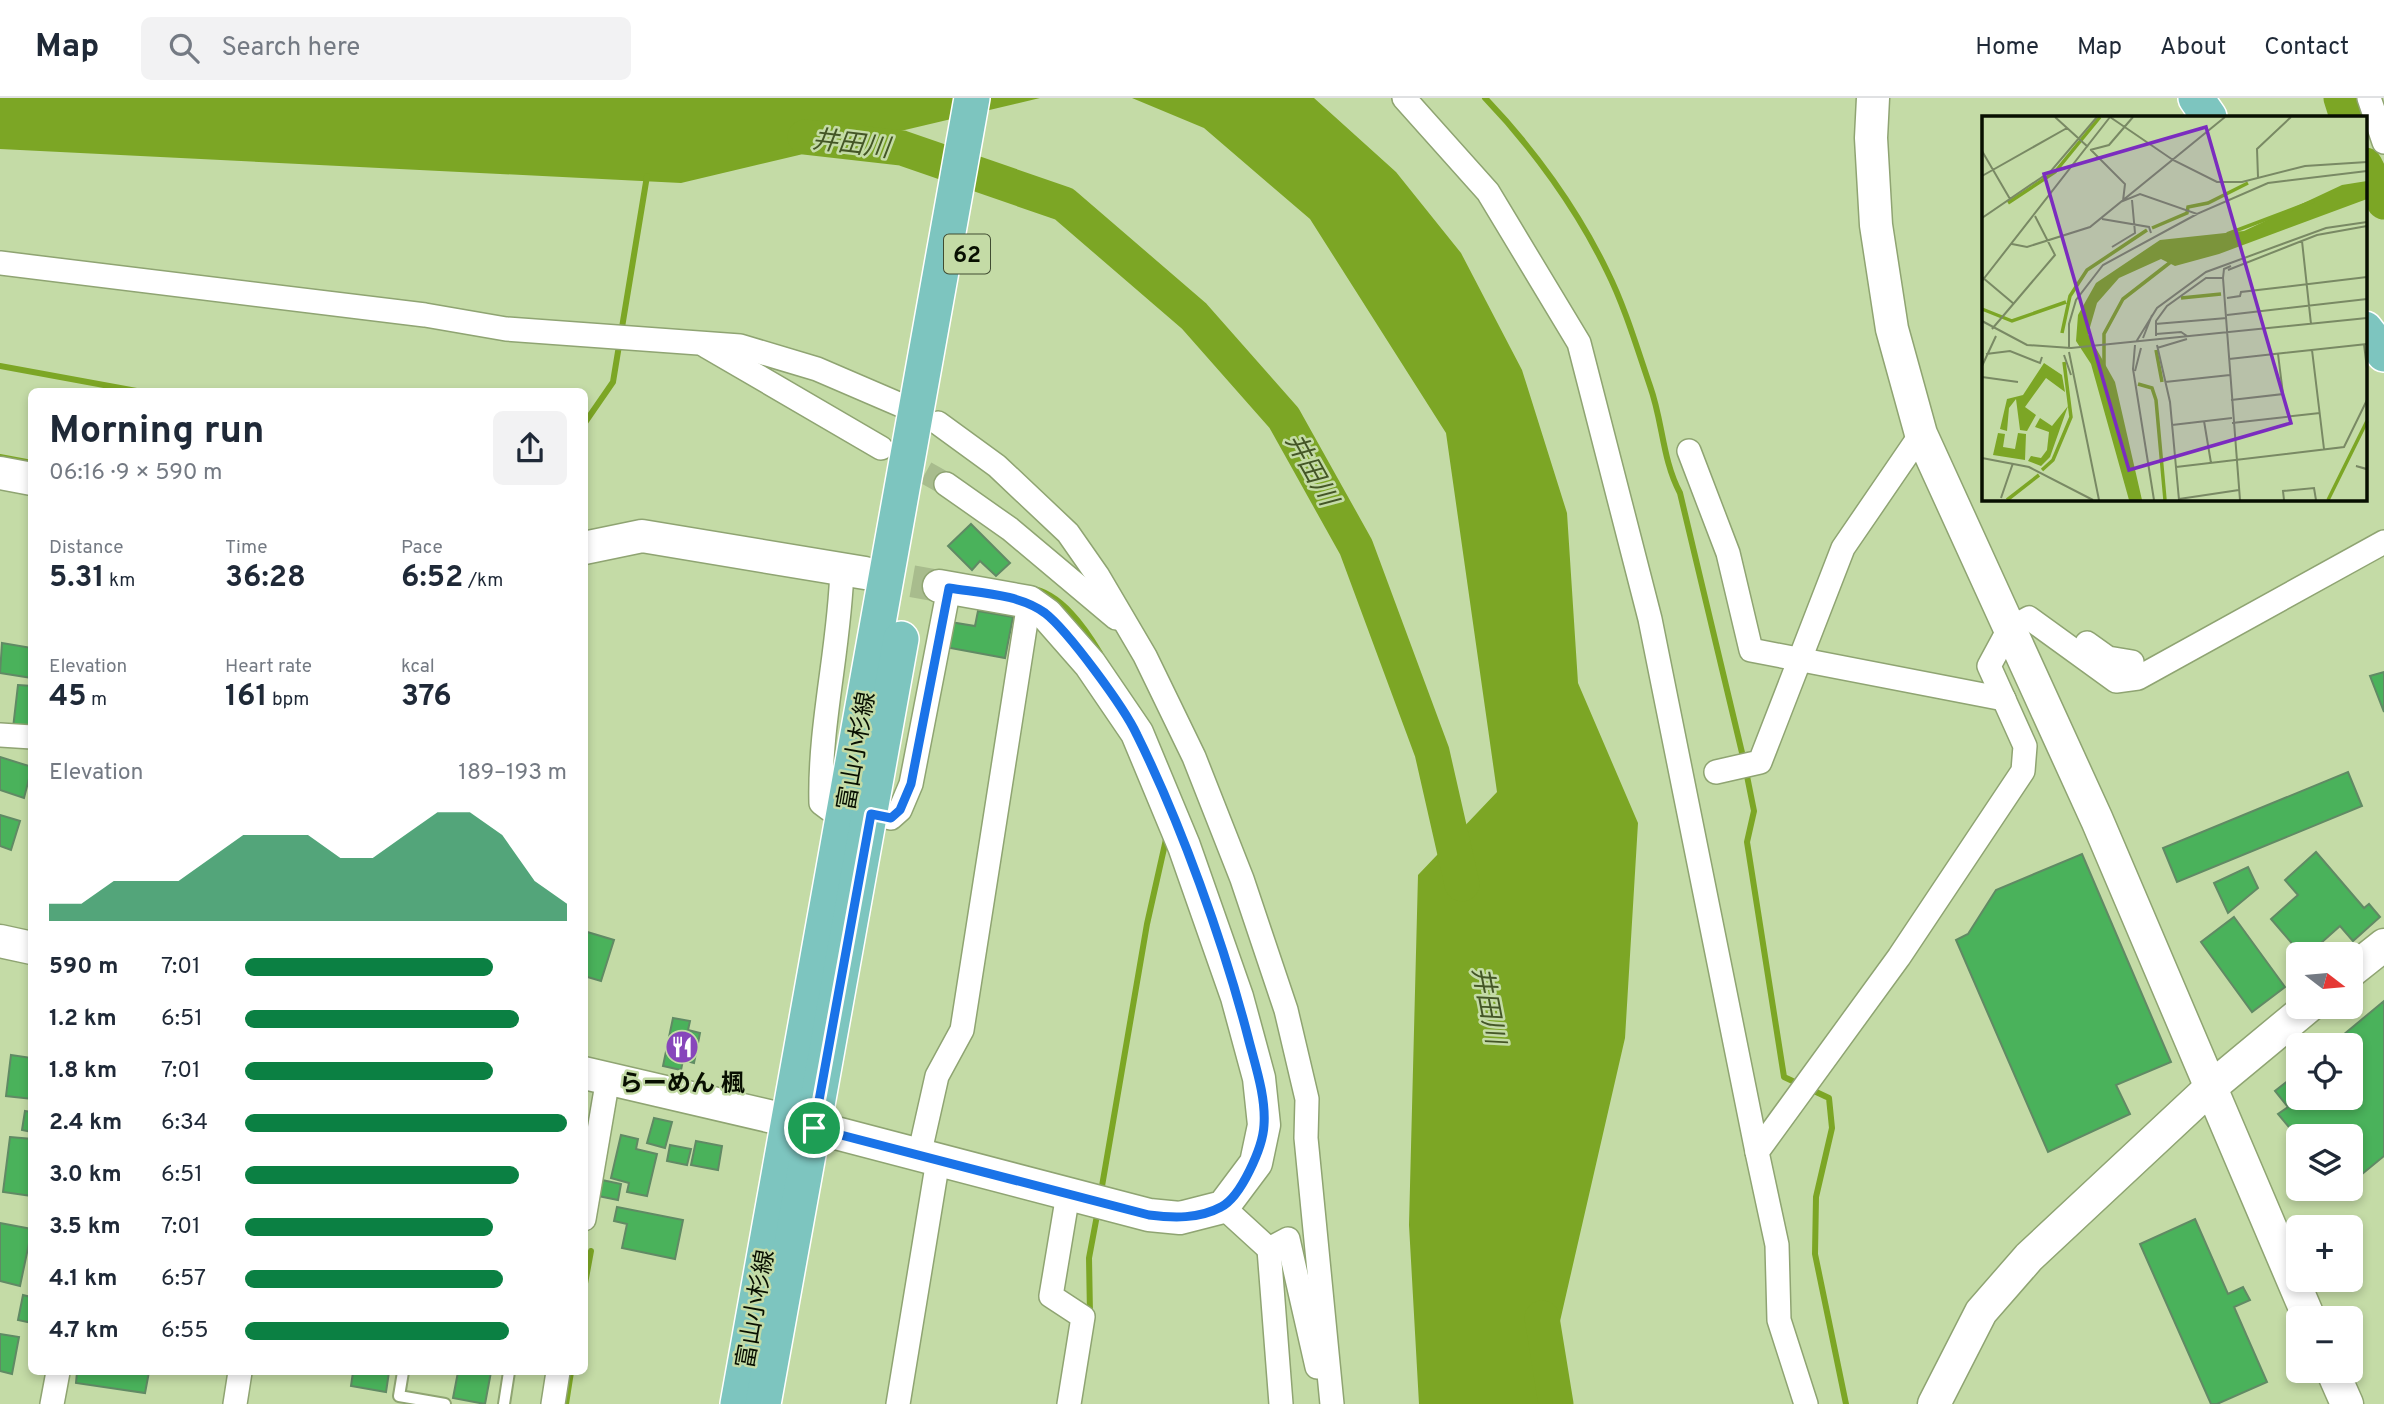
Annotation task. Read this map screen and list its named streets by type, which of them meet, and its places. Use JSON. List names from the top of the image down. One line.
{"streets":{"main road":["62","富山小杉線"]},"water":["井田川"],"places":{"restaurant":["らーめん 楓"]},"north":"right","page":{"header":"Map","search":"Search here","nav":["Home","Map","About","Contact"],"heading":["Morning run","06:16 · 9 × 590 m"],"stats":[["Distance","5.31 km"],["Time","36:28"],["Pace","6:52 /km"],["Elevation","45 m"],["Heart rate","161 bpm"],["kcal","376"]],"chart":["Elevation","189–193 m"],"list":[{"name":"590 m","note":"7:01"},{"name":"1.2 km","note":"6:51"},{"name":"1.8 km","note":"7:01"},{"name":"2.4 km","note":"6:34"},{"name":"3.0 km","note":"6:51"},{"name":"3.5 km","note":"7:01"},{"name":"4.1 km","note":"6:57"},{"name":"4.7 km","note":"6:55"}],"map_buttons":["+","−"]}}
